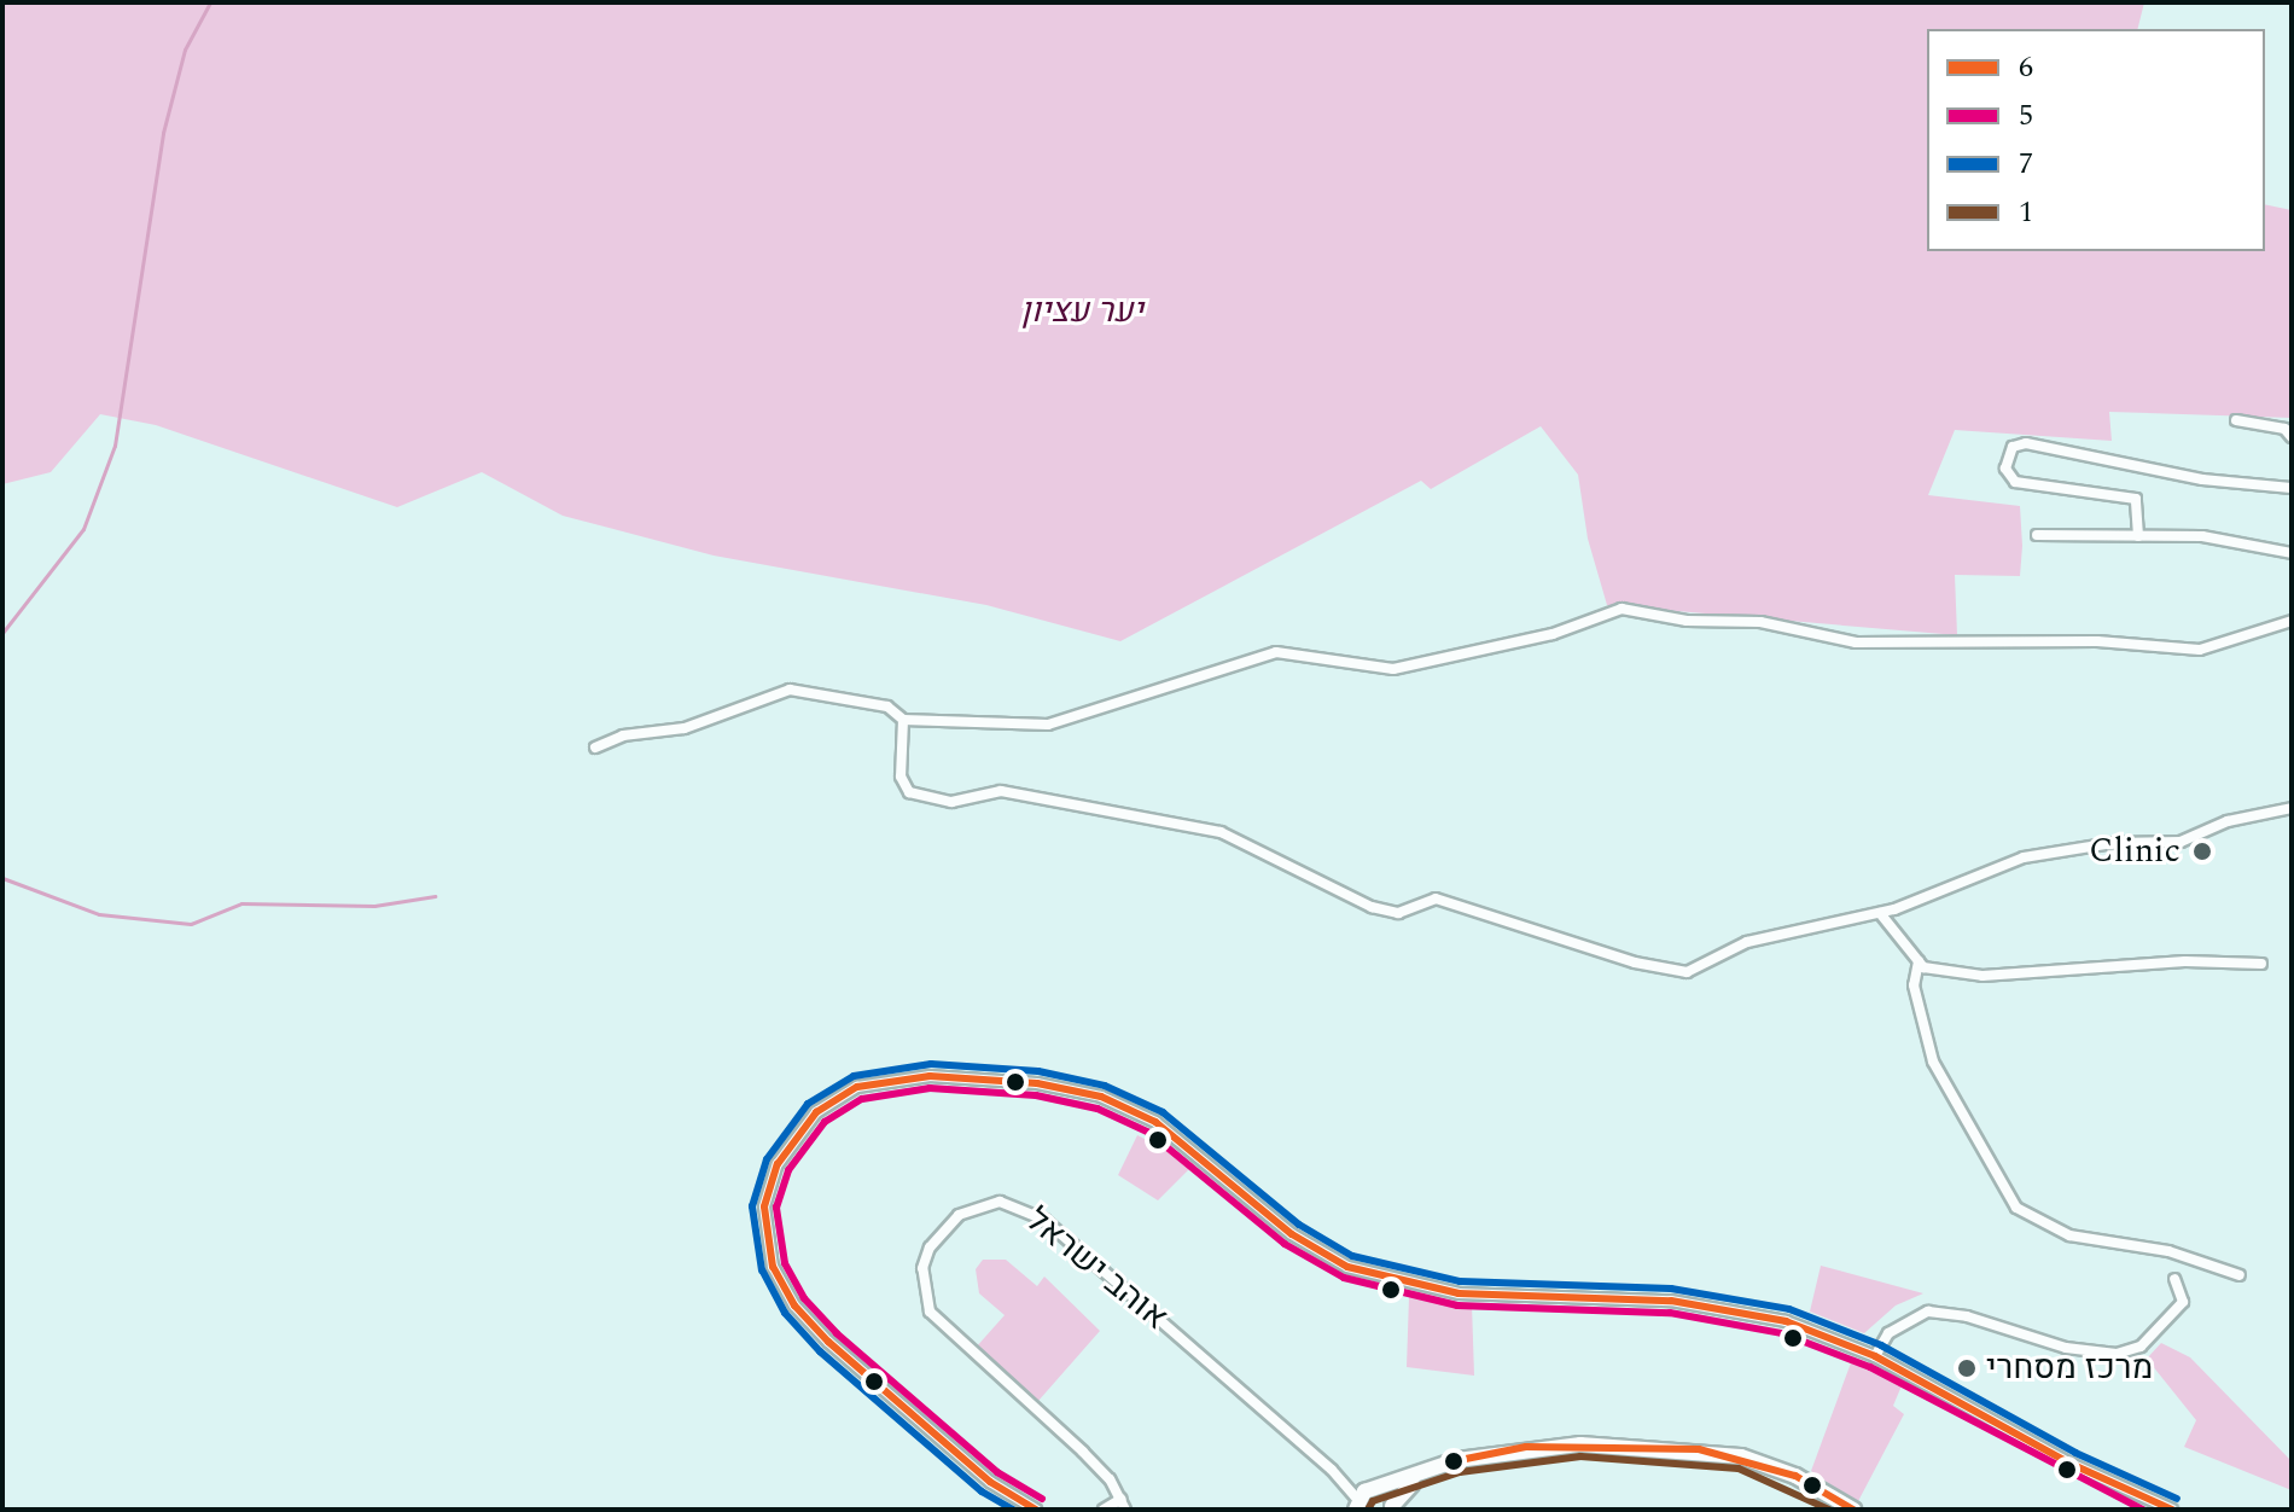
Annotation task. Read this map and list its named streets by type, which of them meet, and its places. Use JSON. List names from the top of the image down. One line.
{"streets":{"street":["אוהב ישראל"]},"parks":["יער עציון"],"places":["Clinic","מרכז מסחרי"],"lines":["transit line 7","transit line 6","transit line 5","transit line 1"],"legend":["6","5","7","1"]}
